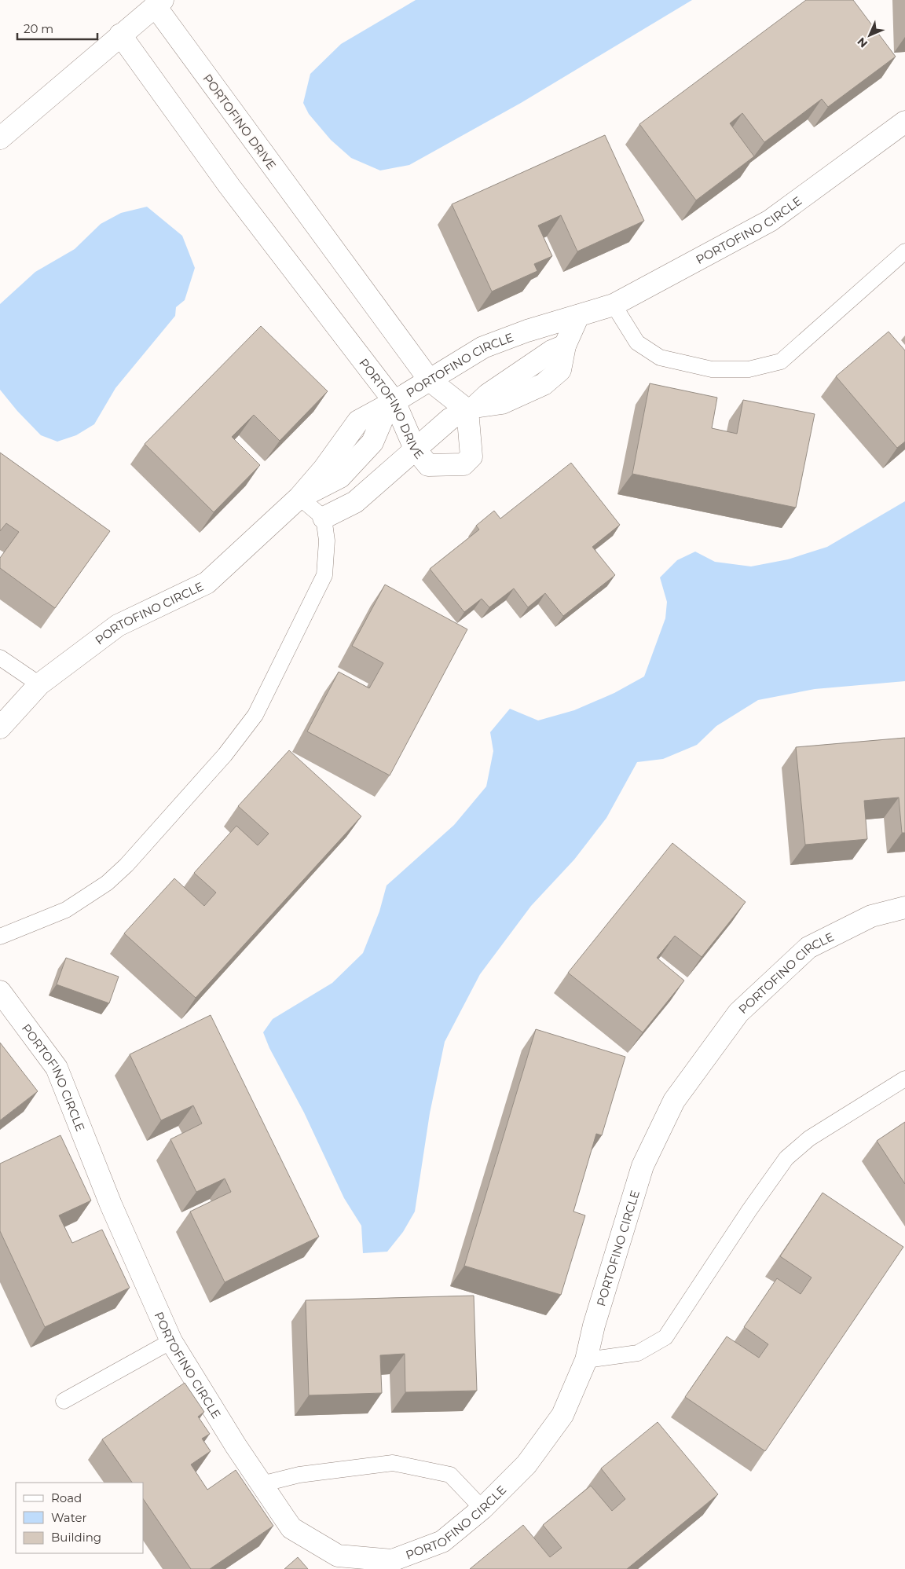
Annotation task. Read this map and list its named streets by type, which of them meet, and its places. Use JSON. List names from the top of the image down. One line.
{"streets":{"street":["PORTOFINO DRIVE","PORTOFINO CIRCLE"]},"crossings":[["PORTOFINO DRIVE","PORTOFINO CIRCLE"]],"legend":["Road","Water","Building"],"scale_bar":"20 m","north":"bottom left"}
